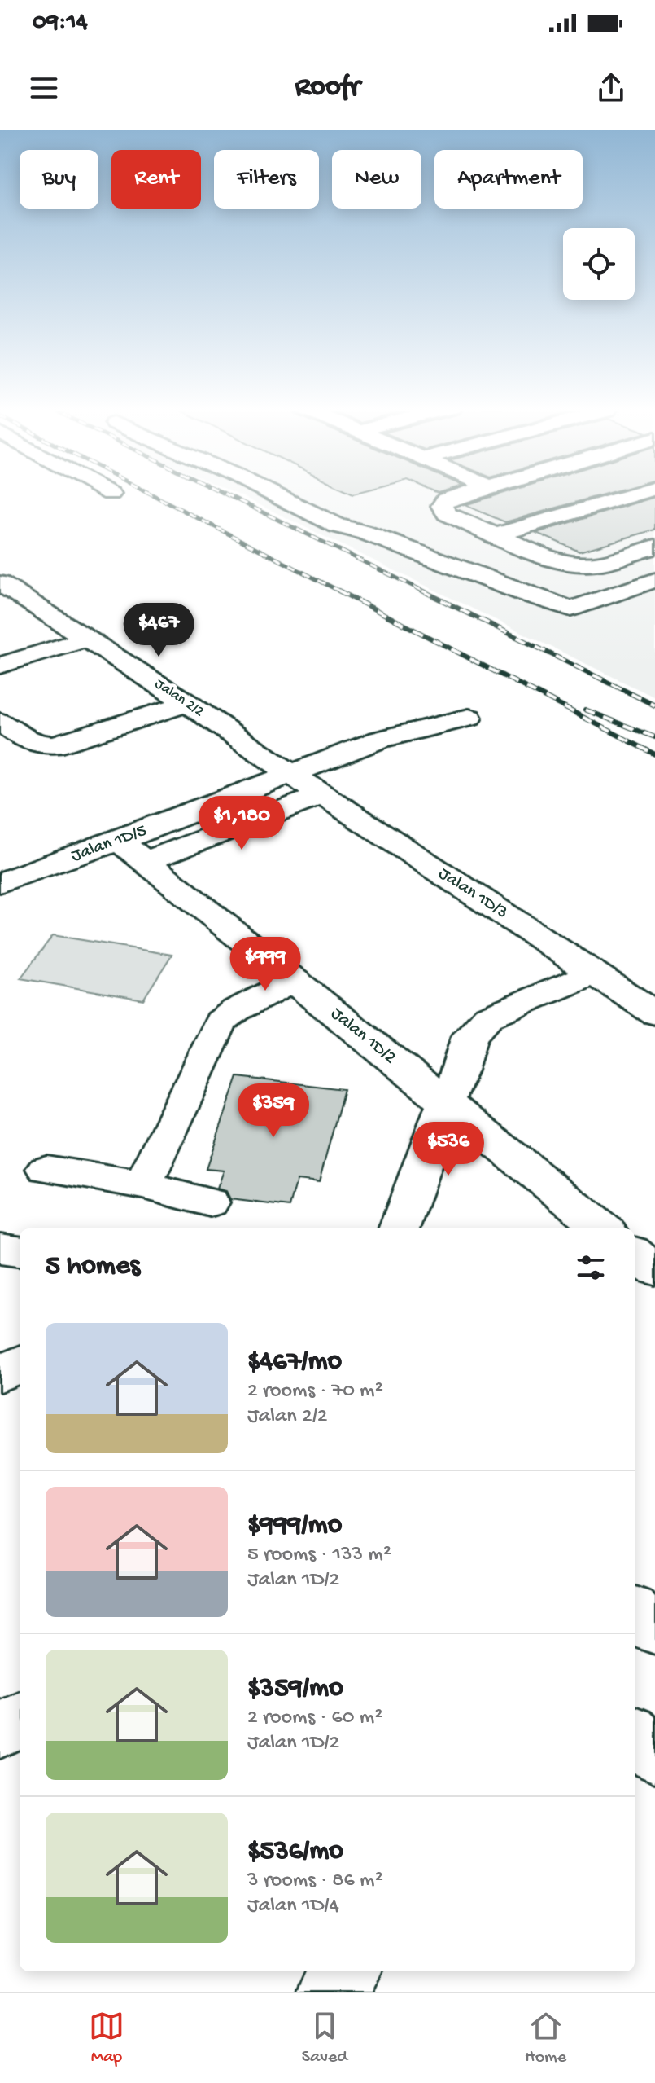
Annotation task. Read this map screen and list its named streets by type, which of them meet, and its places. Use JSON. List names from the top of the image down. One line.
{"streets":{"street":["Jalan 2/2","Jalan 1D/5","Jalan 1D/3","Jalan 1D/2"]},"crossings":[["Jalan 2/2","Jalan 1D/5"],["Jalan 2/2","Jalan 1D/3"],["Jalan 1D/5","Jalan 1D/3"],["Jalan 1D/5","Jalan 1D/2"]],"page":{"status":"09:14","header":"Roofr","chip":["Buy","Rent","Filters","New","Apartment"],"price":["$467","$1,180","$999","$359","$536"],"heading":"5 homes","list":[{"name":"$467/mo","note":"2 rooms · 70 m² · Jalan 2/2"},{"name":"$999/mo","note":"5 rooms · 133 m² · Jalan 1D/2"},{"name":"$359/mo","note":"2 rooms · 60 m² · Jalan 1D/2"},{"name":"$536/mo","note":"3 rooms · 86 m² · Jalan 1D/4"}],"tabs":["Map","Saved","Home"]}}
